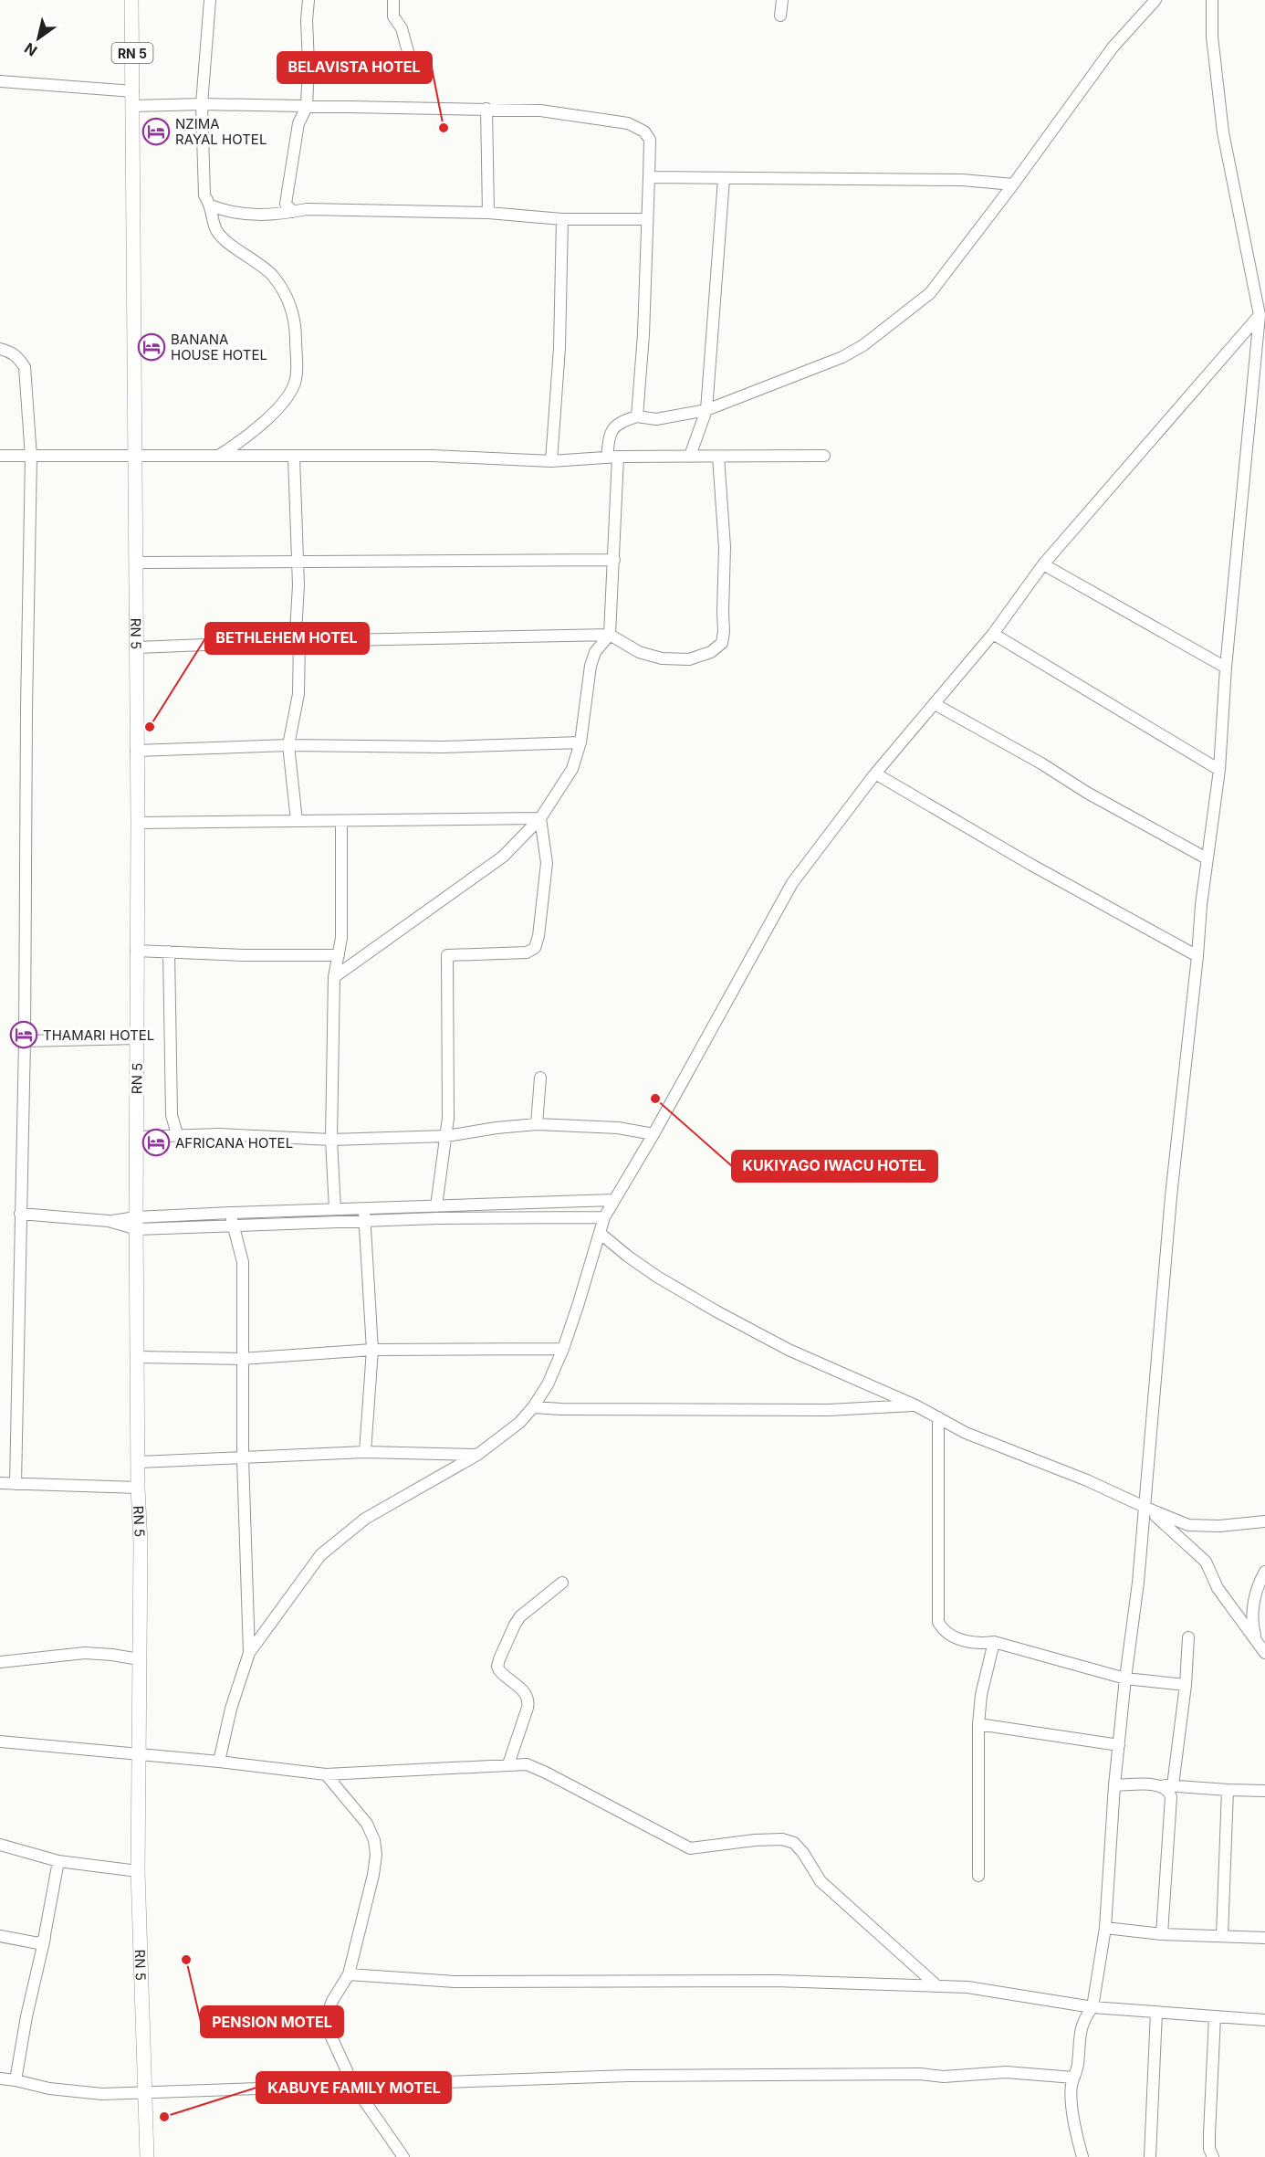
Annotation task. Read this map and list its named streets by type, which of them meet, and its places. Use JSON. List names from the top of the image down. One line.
{"streets":{"main road":["RN 5"]},"places":{"other":["BELAVISTA HOTEL","BETHLEHEM HOTEL","KUKIYAGO IWACU HOTEL","PENSION MOTEL","KABUYE FAMILY MOTEL"],"hotel":["NZIMA RAYAL HOTEL","BANANA HOUSE HOTEL","THAMARI HOTEL","AFRICANA HOTEL"]},"north":"bottom left"}
